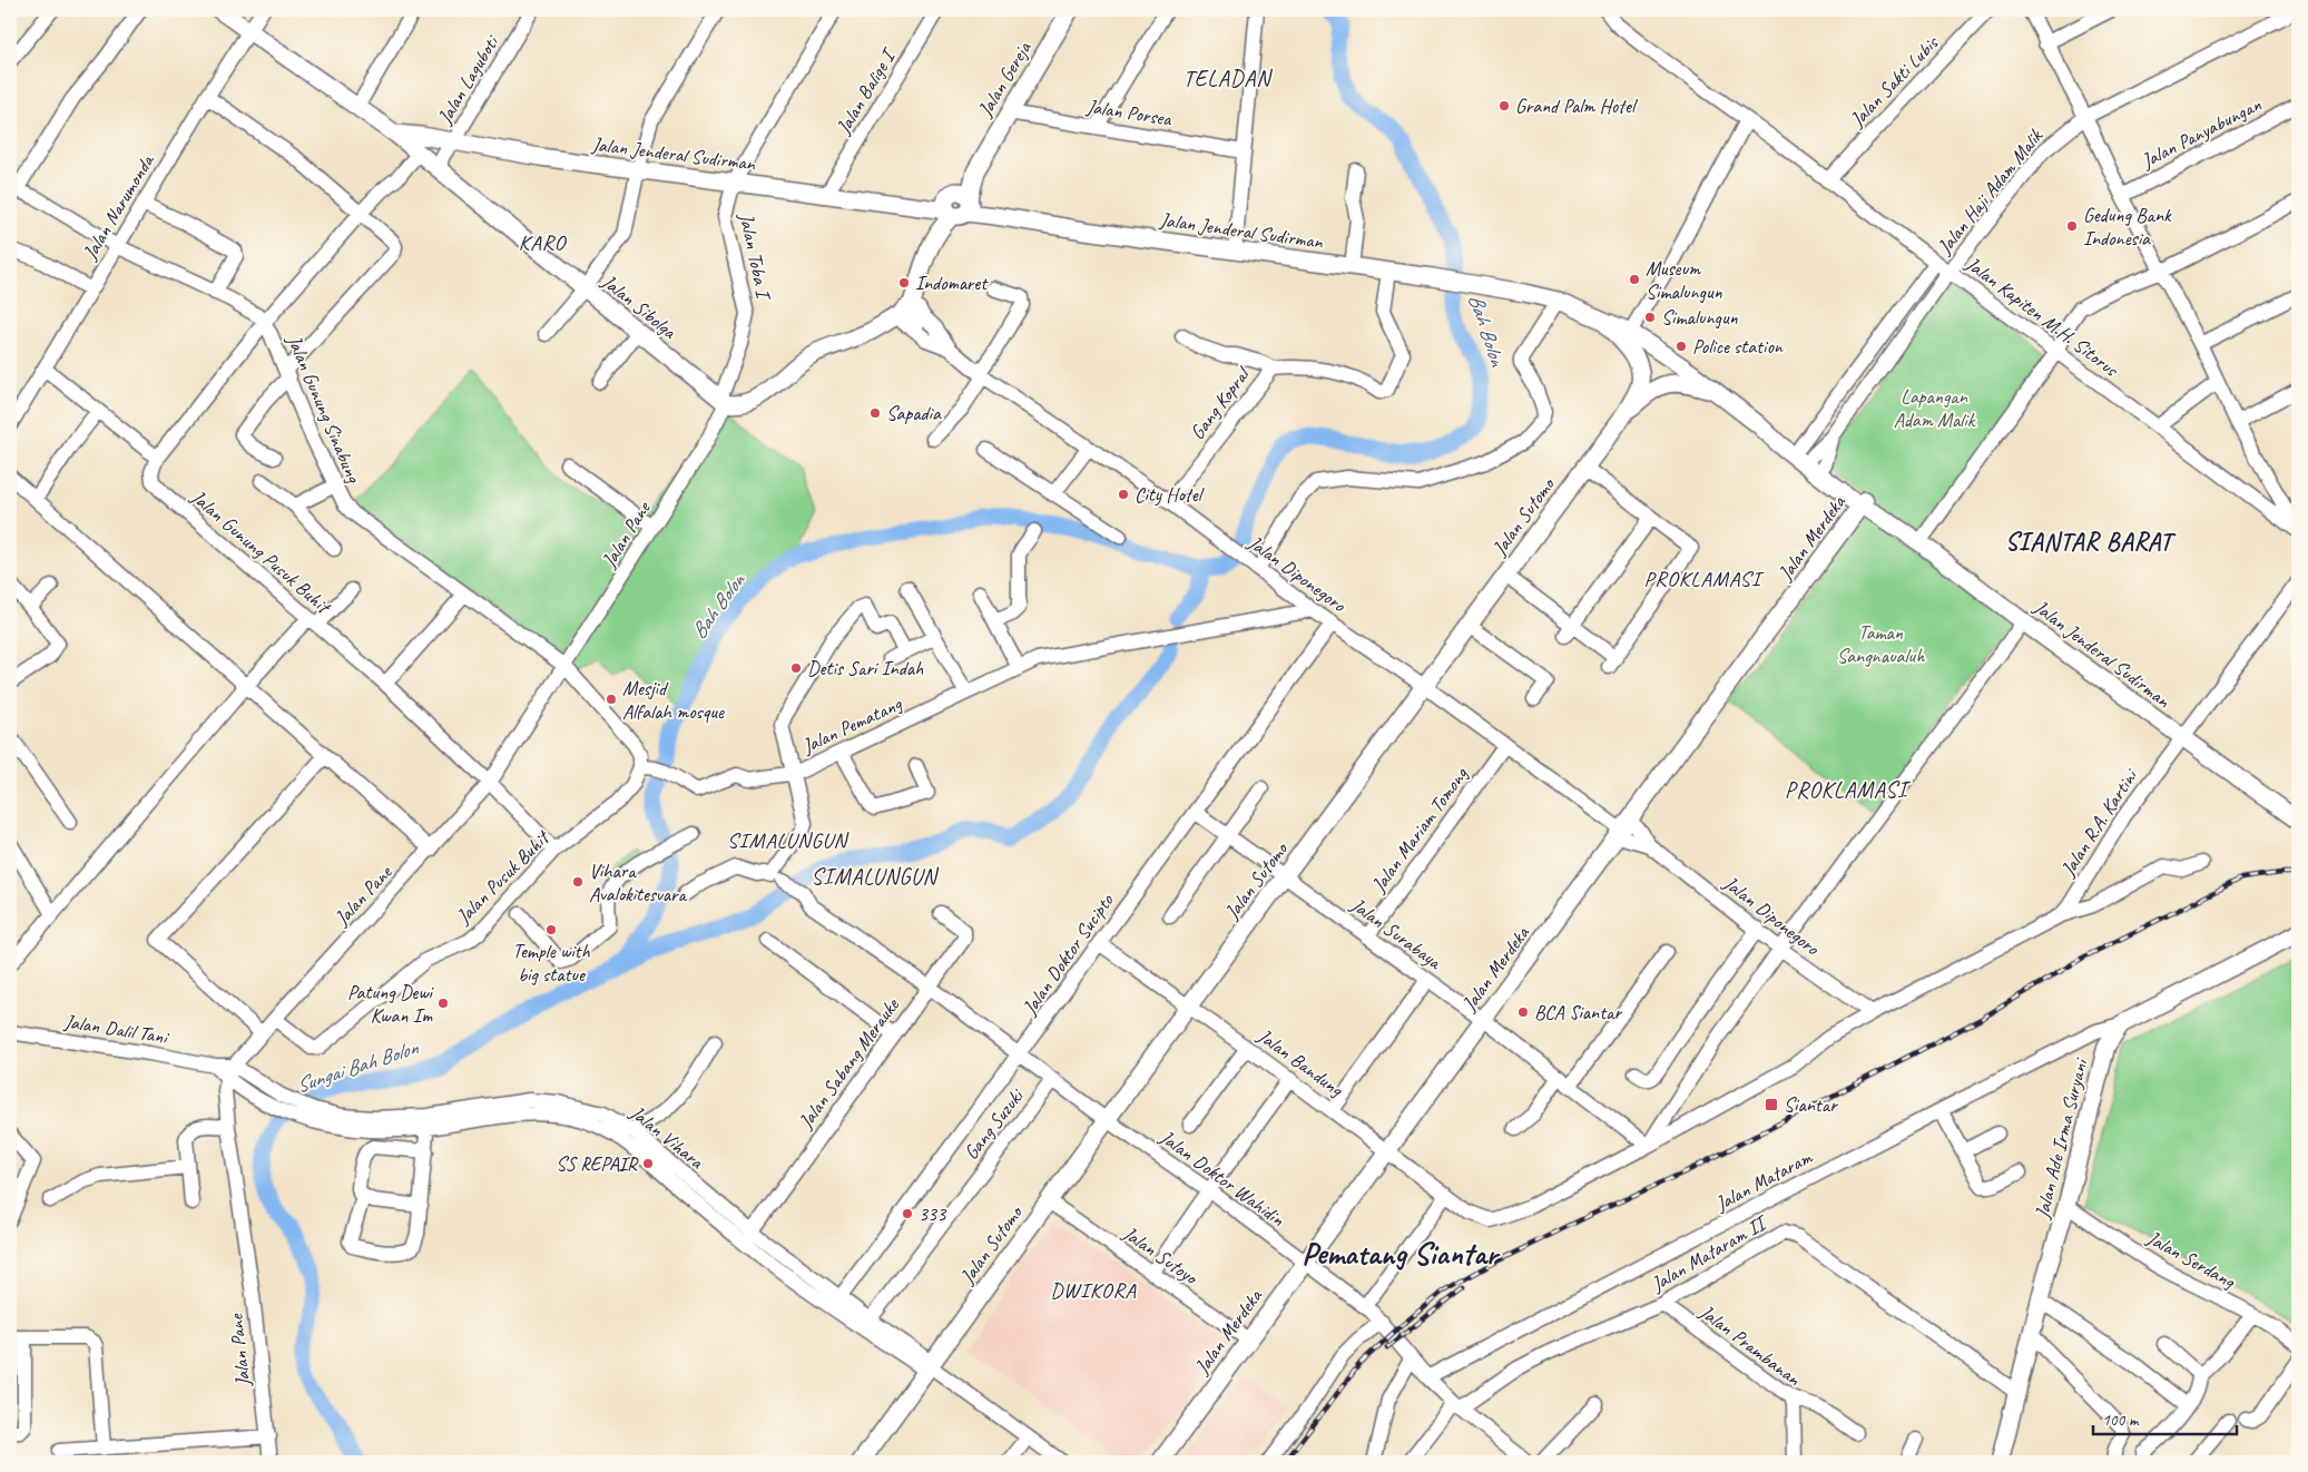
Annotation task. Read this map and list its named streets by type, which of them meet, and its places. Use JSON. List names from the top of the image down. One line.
{"streets":{"main road":["Jalan Gereja","Jalan Jenderal Sudirman","Jalan Sibolga","Jalan Sutomo","Jalan Merdeka","Jalan Ade Irma Suryani"],"street":["Jalan Laguboti","Jalan Sakti Lubis","Jalan Balige I","Jalan Porsea","Jalan Panyabungan","Jalan Haji Adam Malik","Jalan Narumonda","Jalan Toba I","Jalan Kapiten M.H. Sitorus","Gang Kopral","Jalan Gunung Sinabung","Jalan Pane","Jalan Gunung Pusuk Buhit","Jalan Diponegoro","Jalan Pematang","Jalan R.A. Kartini","Jalan Mariam Tomong","Jalan Pusuk Buhit","Jalan Surabaya","Jalan Doktor Sucipto","Jalan Dalil Tani","Jalan Bandung","Jalan Sabang Merauke","Gang Suzuki","Jalan Vihara","Jalan Doktor Wahidin","Jalan Mataram","Jalan Mataram II","Jalan Sutoyo","Jalan Serdang","Jalan Prambanan"]},"crossings":[["Jalan Gereja","Jalan Porsea"],["Jalan Gereja","Jalan Jenderal Sudirman"],["Jalan Laguboti","Jalan Jenderal Sudirman"],["Jalan Laguboti","Jalan Sibolga"],["Jalan Sakti Lubis","Jalan Kapiten M.H. Sitorus"],["Jalan Balige I","Jalan Jenderal Sudirman"],["Jalan Jenderal Sudirman","Jalan Haji Adam Malik"],["Jalan Jenderal Sudirman","Jalan Toba I"],["Jalan Jenderal Sudirman","Jalan Sibolga"],["Jalan Jenderal Sudirman","Gang Kopral"],["Jalan Jenderal Sudirman","Jalan Sutomo"],["Jalan Jenderal Sudirman","Jalan Merdeka"],["Jalan Jenderal Sudirman","Jalan R.A. Kartini"],["Jalan Haji Adam Malik","Jalan Kapiten M.H. Sitorus"],["Jalan Narumonda","Jalan Sibolga"],["Jalan Narumonda","Jalan Gunung Sinabung"],["Jalan Toba I","Jalan Sibolga"],["Jalan Toba I","Jalan Pane"],["Jalan Sibolga","Jalan Pane"],["Gang Kopral","Jalan Diponegoro"],["Jalan Gunung Sinabung","Jalan Pane"],["Jalan Sutomo","Jalan Diponegoro"],["Jalan Sutomo","Jalan Surabaya"],["Jalan Sutomo","Jalan Bandung"],["Jalan Sutomo","Jalan Vihara"],["Jalan Sutomo","Jalan Doktor Wahidin"],["Jalan Sutomo","Jalan Sutoyo"],["Jalan Pane","Jalan Gunung Pusuk Buhit"],["Jalan Pane","Jalan Pusuk Buhit"],["Jalan Pane","Jalan Dalil Tani"],["Jalan Pane","Jalan Vihara"],["Jalan Merdeka","Jalan Diponegoro"],["Jalan Merdeka","Jalan Surabaya"],["Jalan Merdeka","Jalan Bandung"],["Jalan Merdeka","Jalan Doktor Wahidin"],["Jalan Merdeka","Jalan Sutoyo"],["Jalan Gunung Pusuk Buhit","Jalan Pusuk Buhit"],["Jalan Diponegoro","Jalan Pematang"],["Jalan Diponegoro","Jalan R.A. Kartini"],["Jalan Diponegoro","Jalan Mariam Tomong"],["Jalan Diponegoro","Jalan Doktor Sucipto"],["Jalan R.A. Kartini","Jalan Surabaya"],["Jalan R.A. Kartini","Jalan Bandung"],["Jalan Mariam Tomong","Jalan Surabaya"],["Jalan Surabaya","Jalan Doktor Sucipto"],["Jalan Surabaya","Jalan Bandung"],["Jalan Doktor Sucipto","Jalan Bandung"],["Jalan Doktor Sucipto","Jalan Vihara"],["Jalan Doktor Sucipto","Jalan Doktor Wahidin"],["Jalan Dalil Tani","Jalan Vihara"],["Jalan Sabang Merauke","Jalan Vihara"],["Jalan Sabang Merauke","Jalan Doktor Wahidin"],["Gang Suzuki","Jalan Vihara"],["Gang Suzuki","Jalan Doktor Wahidin"],["Jalan Ade Irma Suryani","Jalan Mataram"],["Jalan Ade Irma Suryani","Jalan Mataram II"],["Jalan Ade Irma Suryani","Jalan Serdang"],["Jalan Doktor Wahidin","Jalan Mataram"],["Jalan Doktor Wahidin","Jalan Mataram II"],["Jalan Mataram II","Jalan Prambanan"]],"districts":["TELADAN","KARO","SIANTAR BARAT","PROKLAMASI","PROKLAMASI","SIMALUNGUN","SIMALUNGUN","Pematang Siantar","DWIKORA"],"water":["Bah Bolon","Sungai Bah Bolon"],"parks":["Lapangan Adam Malik","Taman Sangnaualuh"],"places":{"other":["Grand Palm Hotel","Gedung Bank Indonesia","Museum Simalungun","Indomaret","Simalungun","Police station","Sapadia","City Hotel","Detis Sari Indah","Mesjid Alfalah mosque","Vihara Avalokitesvara","Temple with big statue","Patung Dewi Kwan Im","BCA Siantar","SS REPAIR","333"],"transit":["Siantar"]},"scale_bar":"100 m"}
